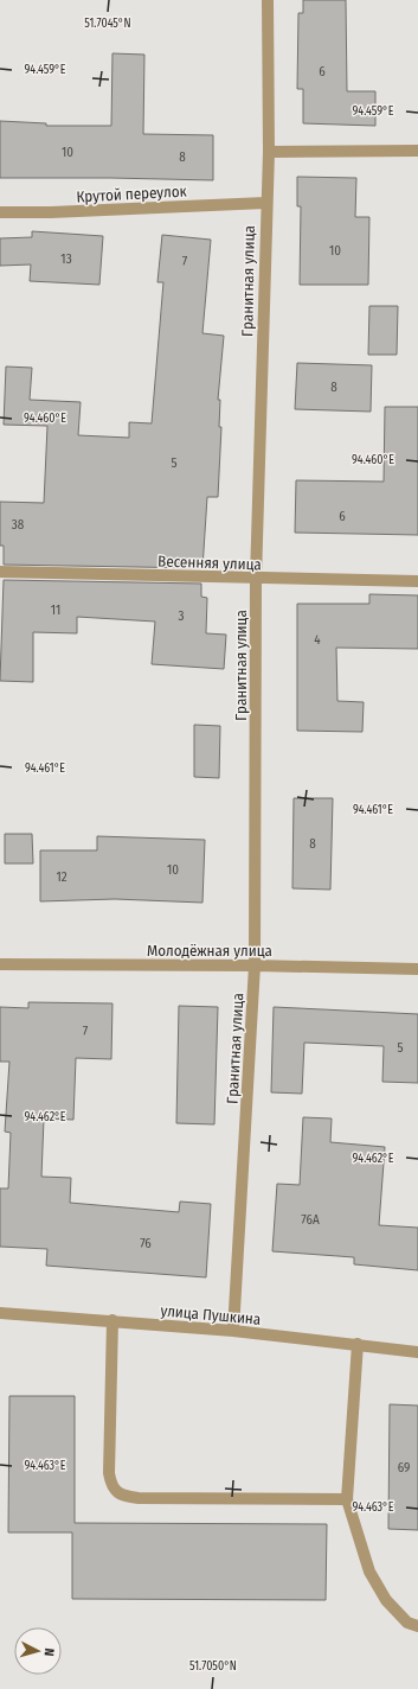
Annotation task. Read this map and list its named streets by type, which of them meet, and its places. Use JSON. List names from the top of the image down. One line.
{"streets":{"street":["Крутой переулок","Гранитная улица","Весенняя улица","Молодёжная улица","улица Пушкина"]},"crossings":[["Крутой переулок","Гранитная улица"],["Гранитная улица","Весенняя улица"],["Гранитная улица","Молодёжная улица"],["Гранитная улица","улица Пушкина"]],"house_numbers":["6","10","8","10","13","7","8","5","6","38","11","3","4","8","10","12","7","5","76А","76","69"],"north":"right","coordinates":["51.7045°N","94.459°E","94.460°E","94.461°E","94.462°E","94.463°E","51.7050°N"]}
